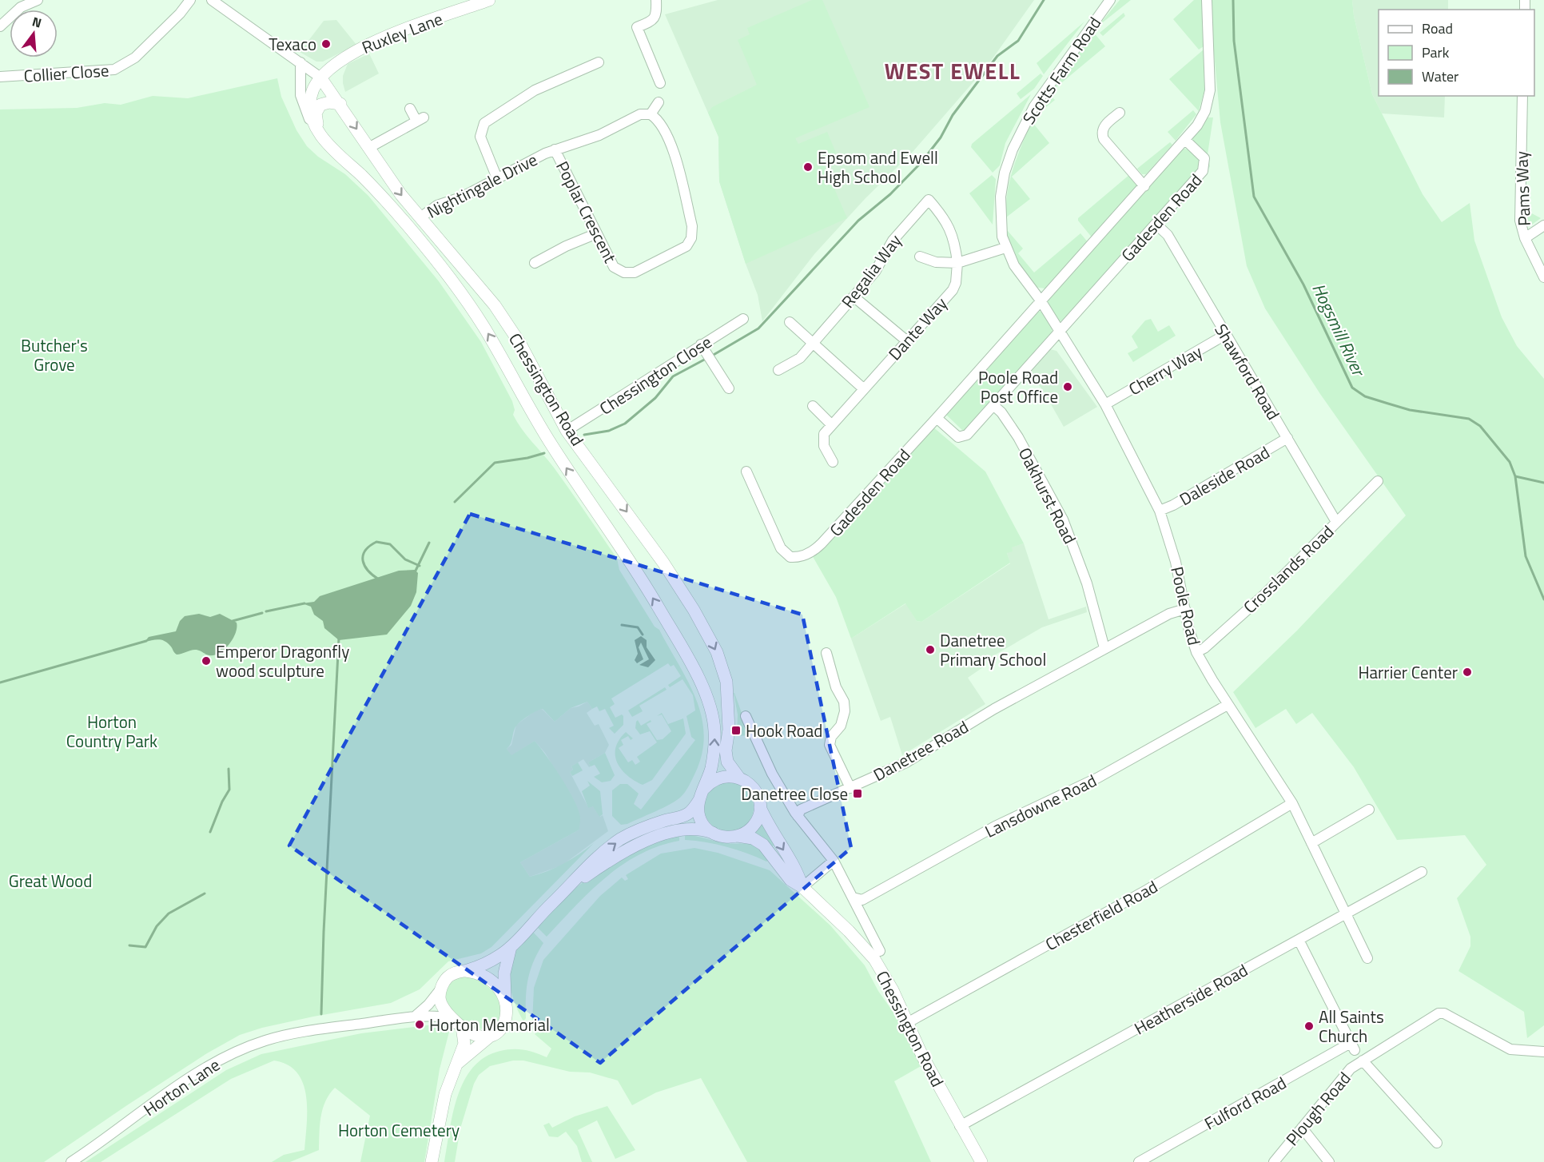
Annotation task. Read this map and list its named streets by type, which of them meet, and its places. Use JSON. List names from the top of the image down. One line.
{"streets":{"main road":["Ruxley Lane","Chessington Road"],"street":["Scotts Farm Road","Collier Close","Nightingale Drive","Pams Way","Poplar Crescent","Gadesden Road","Regalia Way","Dante Way","Cherry Way","Shawford Road","Chessington Close","Daleside Road","Oakhurst Road","Crosslands Road","Poole Road","Danetree Road","Lansdowne Road","Chesterfield Road","Heatherside Road","Horton Lane","Fulford Road","Plough Road"]},"crossings":[["Ruxley Lane","Chessington Road"],["Scotts Farm Road","Gadesden Road"],["Scotts Farm Road","Poole Road"],["Nightingale Drive","Poplar Crescent"],["Nightingale Drive","Chessington Road"],["Gadesden Road","Shawford Road"],["Gadesden Road","Oakhurst Road"],["Gadesden Road","Poole Road"],["Regalia Way","Dante Way"],["Cherry Way","Shawford Road"],["Cherry Way","Poole Road"],["Shawford Road","Daleside Road"],["Shawford Road","Crosslands Road"],["Chessington Close","Chessington Road"],["Chessington Road","Chesterfield Road"],["Chessington Road","Heatherside Road"],["Daleside Road","Poole Road"],["Oakhurst Road","Danetree Road"],["Crosslands Road","Poole Road"],["Poole Road","Danetree Road"],["Poole Road","Lansdowne Road"],["Poole Road","Chesterfield Road"],["Poole Road","Heatherside Road"],["Heatherside Road","Fulford Road"]],"districts":["WEST EWELL"],"water":["Hogsmill River"],"parks":["Butcher's Grove","Horton Country Park","Great Wood","Horton Cemetery"],"places":{"other":["Texaco","Epsom and Ewell High School","Poole Road Post Office","Danetree Primary School","Emperor Dragonfly wood sculpture","Harrier Center","Horton Memorial","All Saints Church"],"transit":["Hook Road","Danetree Close"]},"legend":["Road","Park","Water"],"north":"top"}
